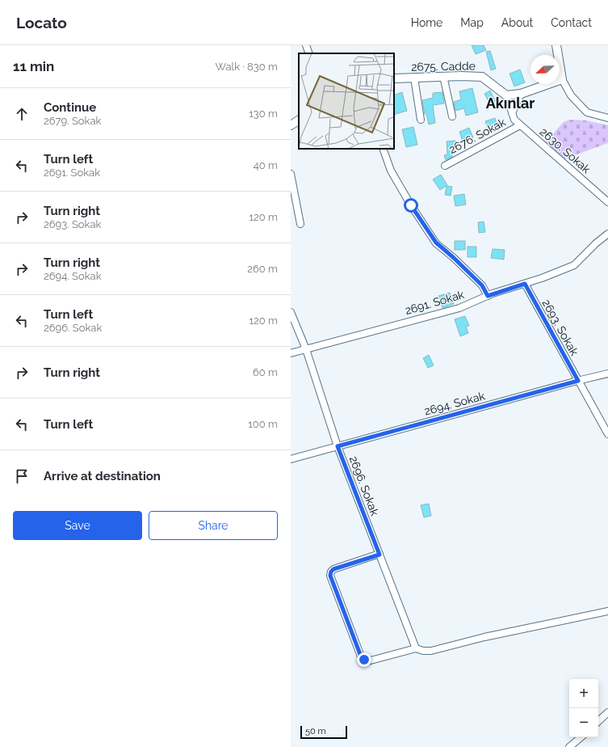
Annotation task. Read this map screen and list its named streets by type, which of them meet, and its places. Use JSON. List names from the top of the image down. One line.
{"streets":{"street":["2675. Cadde","2676. Sokak","2630. Sokak","2691. Sokak","2693. Sokak","2694. Sokak","2696. Sokak"]},"crossings":[["2675. Cadde","2630. Sokak"],["2676. Sokak","2630. Sokak"],["2691. Sokak","2693. Sokak"],["2691. Sokak","2696. Sokak"],["2693. Sokak","2694. Sokak"],["2694. Sokak","2696. Sokak"]],"districts":["Akınlar"],"scale_bar":"50 m","north":"bottom left","page":{"header":"Locato","nav":["Home","Map","About","Contact"],"heading":["11 min","Walk · 830 m"],"list":[["Continue","2679. Sokak","130 m"],["Turn left","2691. Sokak","40 m"],["Turn right","2693. Sokak","120 m"],["Turn right","2694. Sokak","260 m"],["Turn left","2696. Sokak","120 m"],["Turn right","60 m"],["Turn left","100 m"],"Arrive at destination"],"buttons":["Save","Share"],"map_buttons":["+","−"],"scale":"50 m"}}
